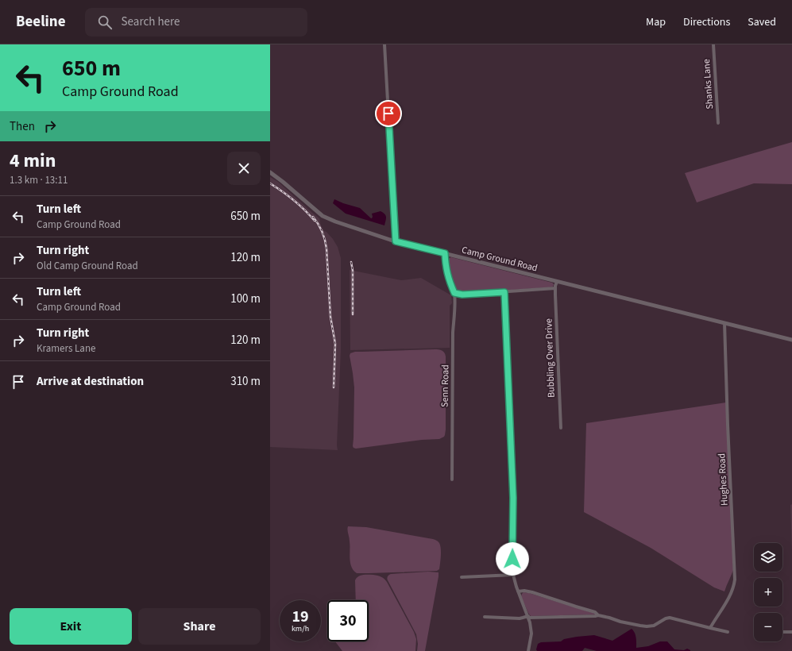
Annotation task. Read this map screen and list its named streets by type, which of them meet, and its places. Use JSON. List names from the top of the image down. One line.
{"streets":{"street":["Shanks Lane","Camp Ground Road","Bubbling Over Drive","Senn Road","Hughes Road"]},"crossings":[["Camp Ground Road","Hughes Road"]],"page":{"header":"Beeline","search":"Search here","nav":["Map","Directions","Saved"],"turn":["650 m","Camp Ground Road"],"then":"Then","heading":["4 min","1.3 km · 13:11"],"list":[{"name":"Turn left","note":"Camp Ground Road","value":"650 m"},{"name":"Turn right","note":"Old Camp Ground Road","value":"120 m"},{"name":"Turn left","note":"Camp Ground Road","value":"100 m"},{"name":"Turn right","note":"Kramers Lane","value":"120 m"},{"name":"Arrive at destination","value":"310 m"}],"map_buttons":["+","−"],"speed":"19 km/h","limit":"30","buttons":["Exit","Share"]}}
